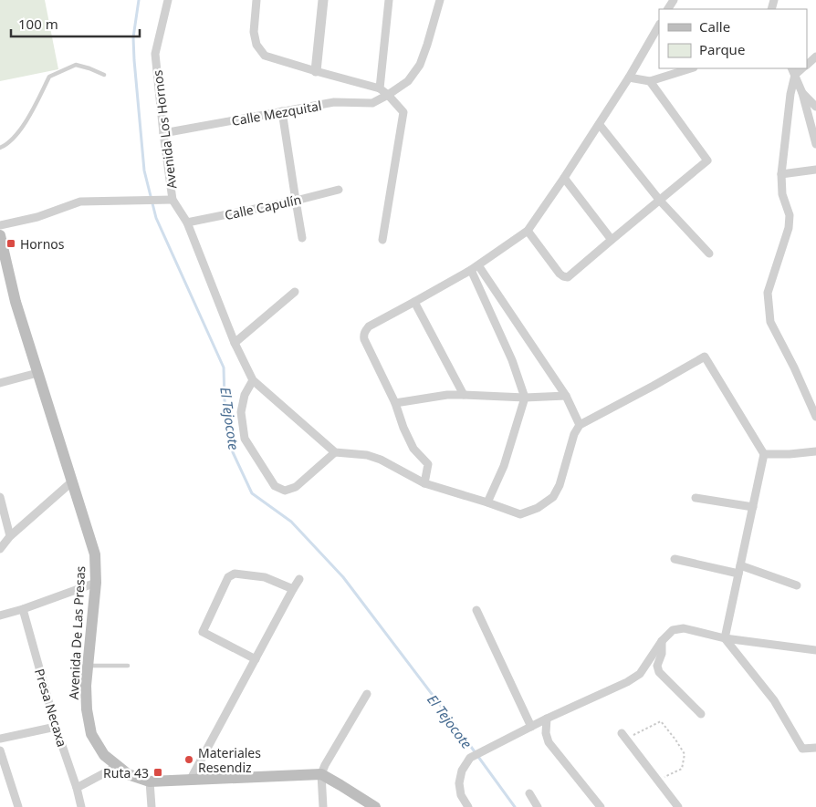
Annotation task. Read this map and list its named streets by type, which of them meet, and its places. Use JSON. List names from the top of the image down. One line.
{"streets":{"main road":["Avenida De Las Presas"],"street":["Calle Mezquital","Avenida Los Hornos","Calle Capulín","Presa Necaxa"]},"crossings":[["Calle Mezquital","Avenida Los Hornos"],["Avenida Los Hornos","Calle Capulín"]],"water":["El Tejocote"],"places":{"transit":["Hornos","Ruta 43"],"other":["Materiales Resendiz"]},"legend":["Calle","Parque"],"scale_bar":"100 m"}
